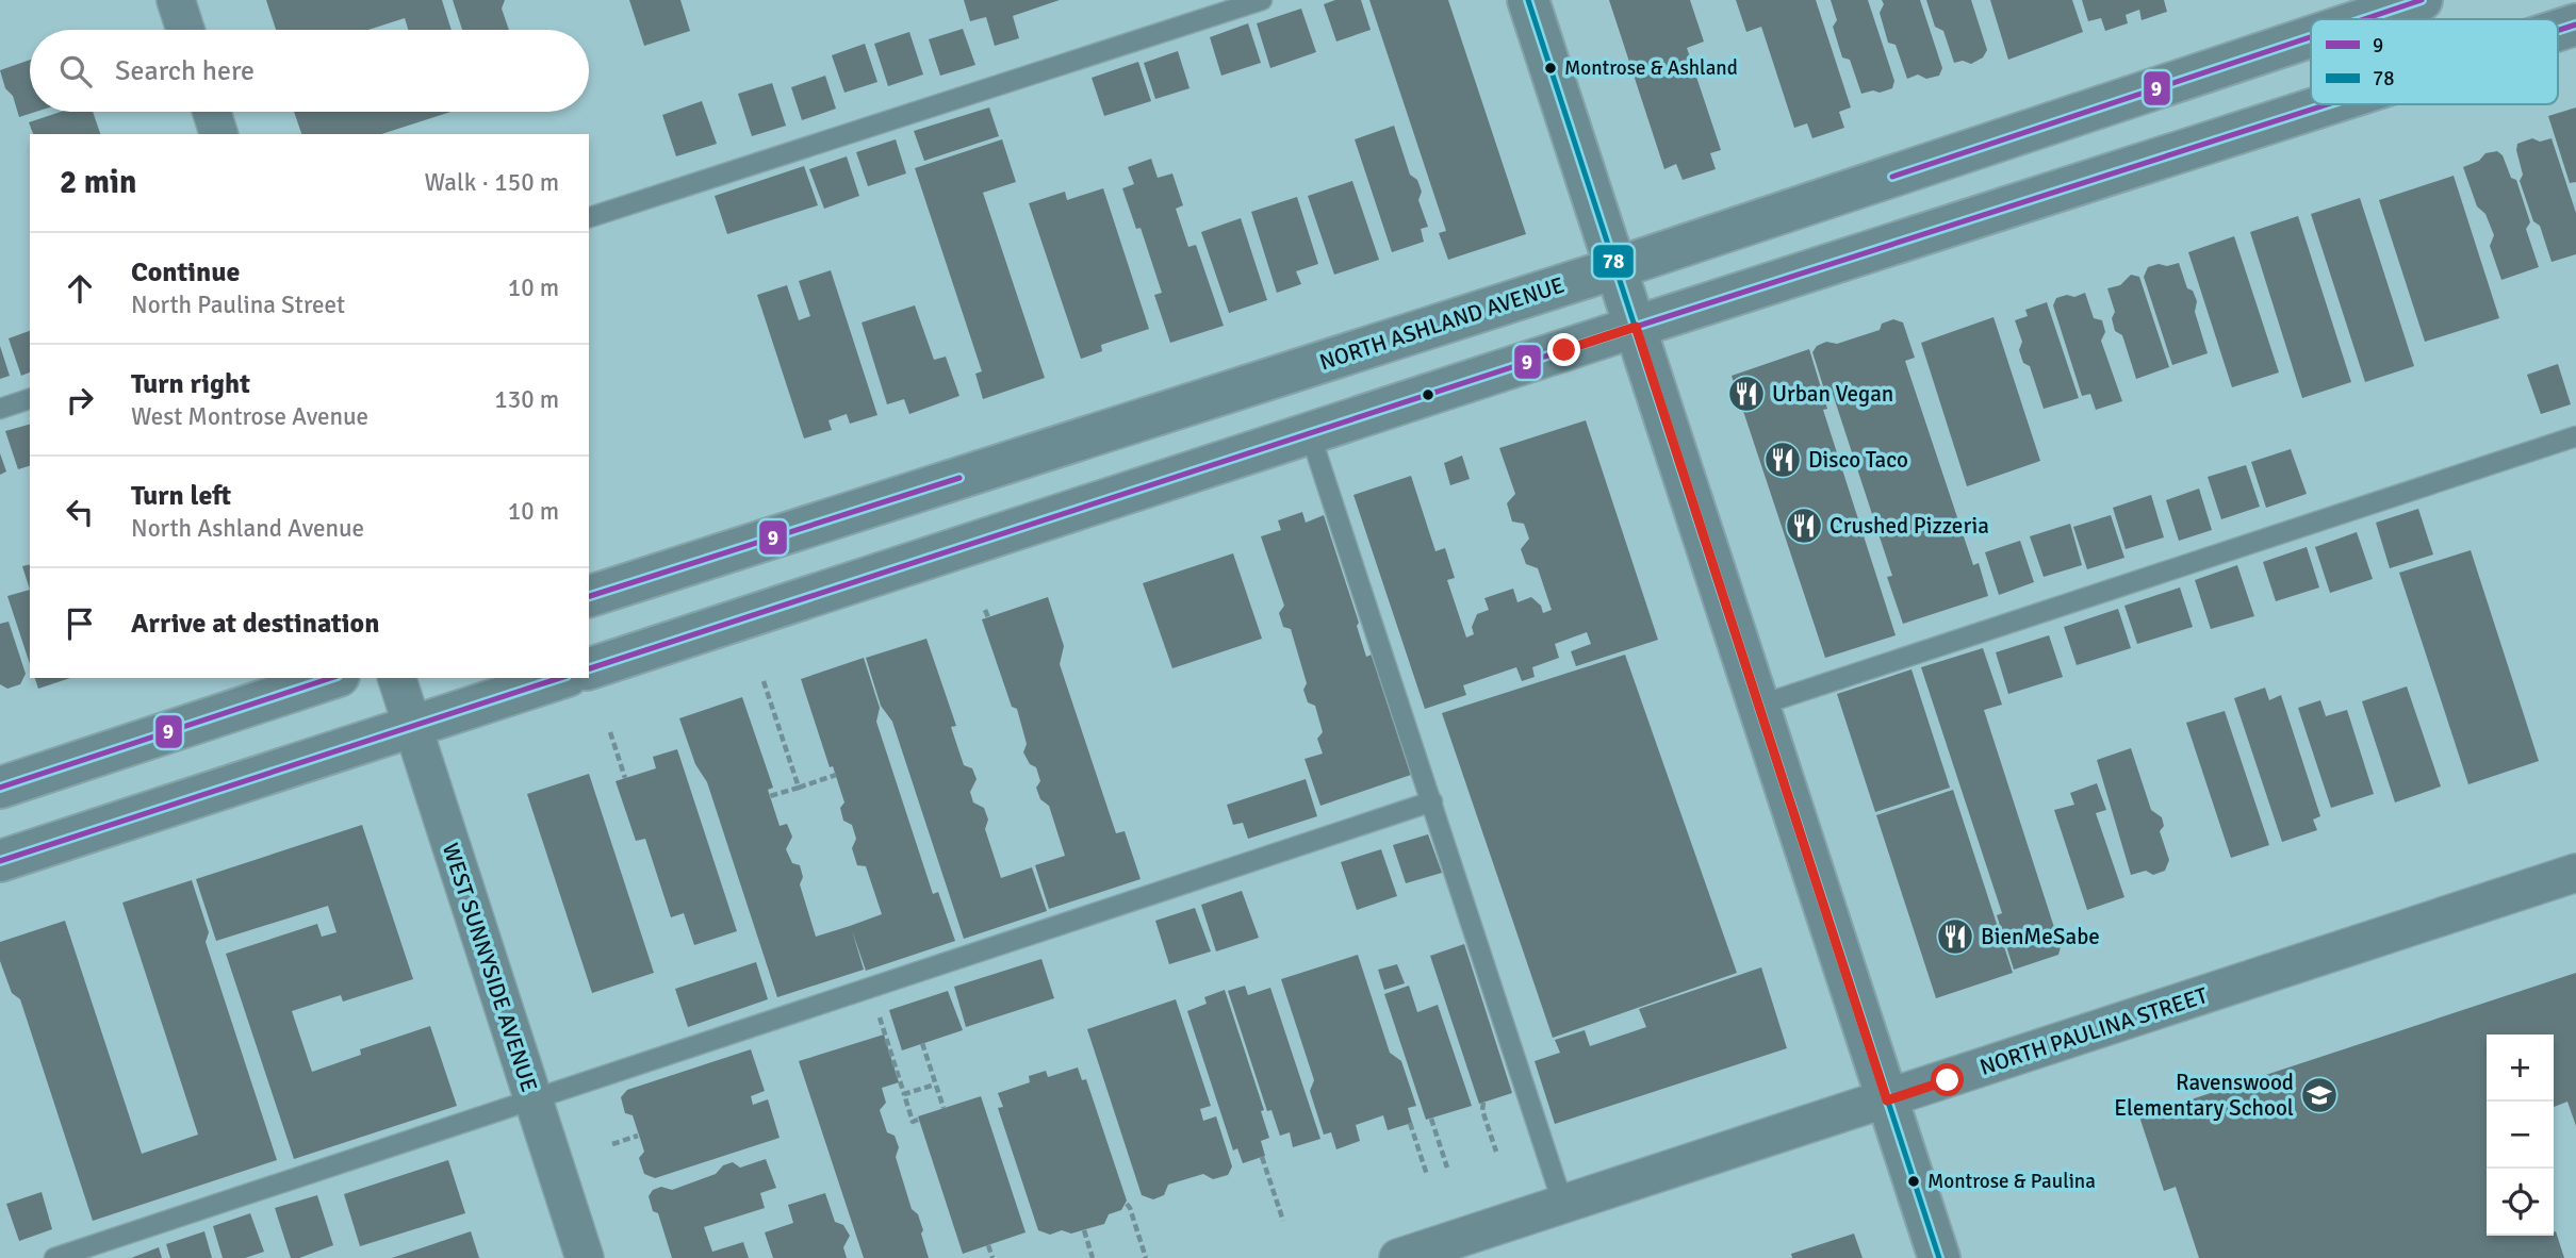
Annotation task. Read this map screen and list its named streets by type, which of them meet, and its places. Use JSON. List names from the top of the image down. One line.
{"streets":{"main road":["NORTH ASHLAND AVENUE"],"street":["WEST SUNNYSIDE AVENUE","NORTH PAULINA STREET"]},"places":{"other":["Montrose & Ashland","Montrose & Paulina"],"restaurant":["Urban Vegan","Disco Taco","Crushed Pizzeria","BienMeSabe"],"school or university":["Ravenswood Elementary School"]},"lines":["transit line 9","transit line 78"],"legend":["9","78"],"page":{"search":"Search here","heading":["2 min","Walk · 150 m"],"list":[["Continue","North Paulina Street","10 m"],["Turn right","West Montrose Avenue","130 m"],["Turn left","North Ashland Avenue","10 m"],"Arrive at destination"],"map_buttons":["+","−"]}}
